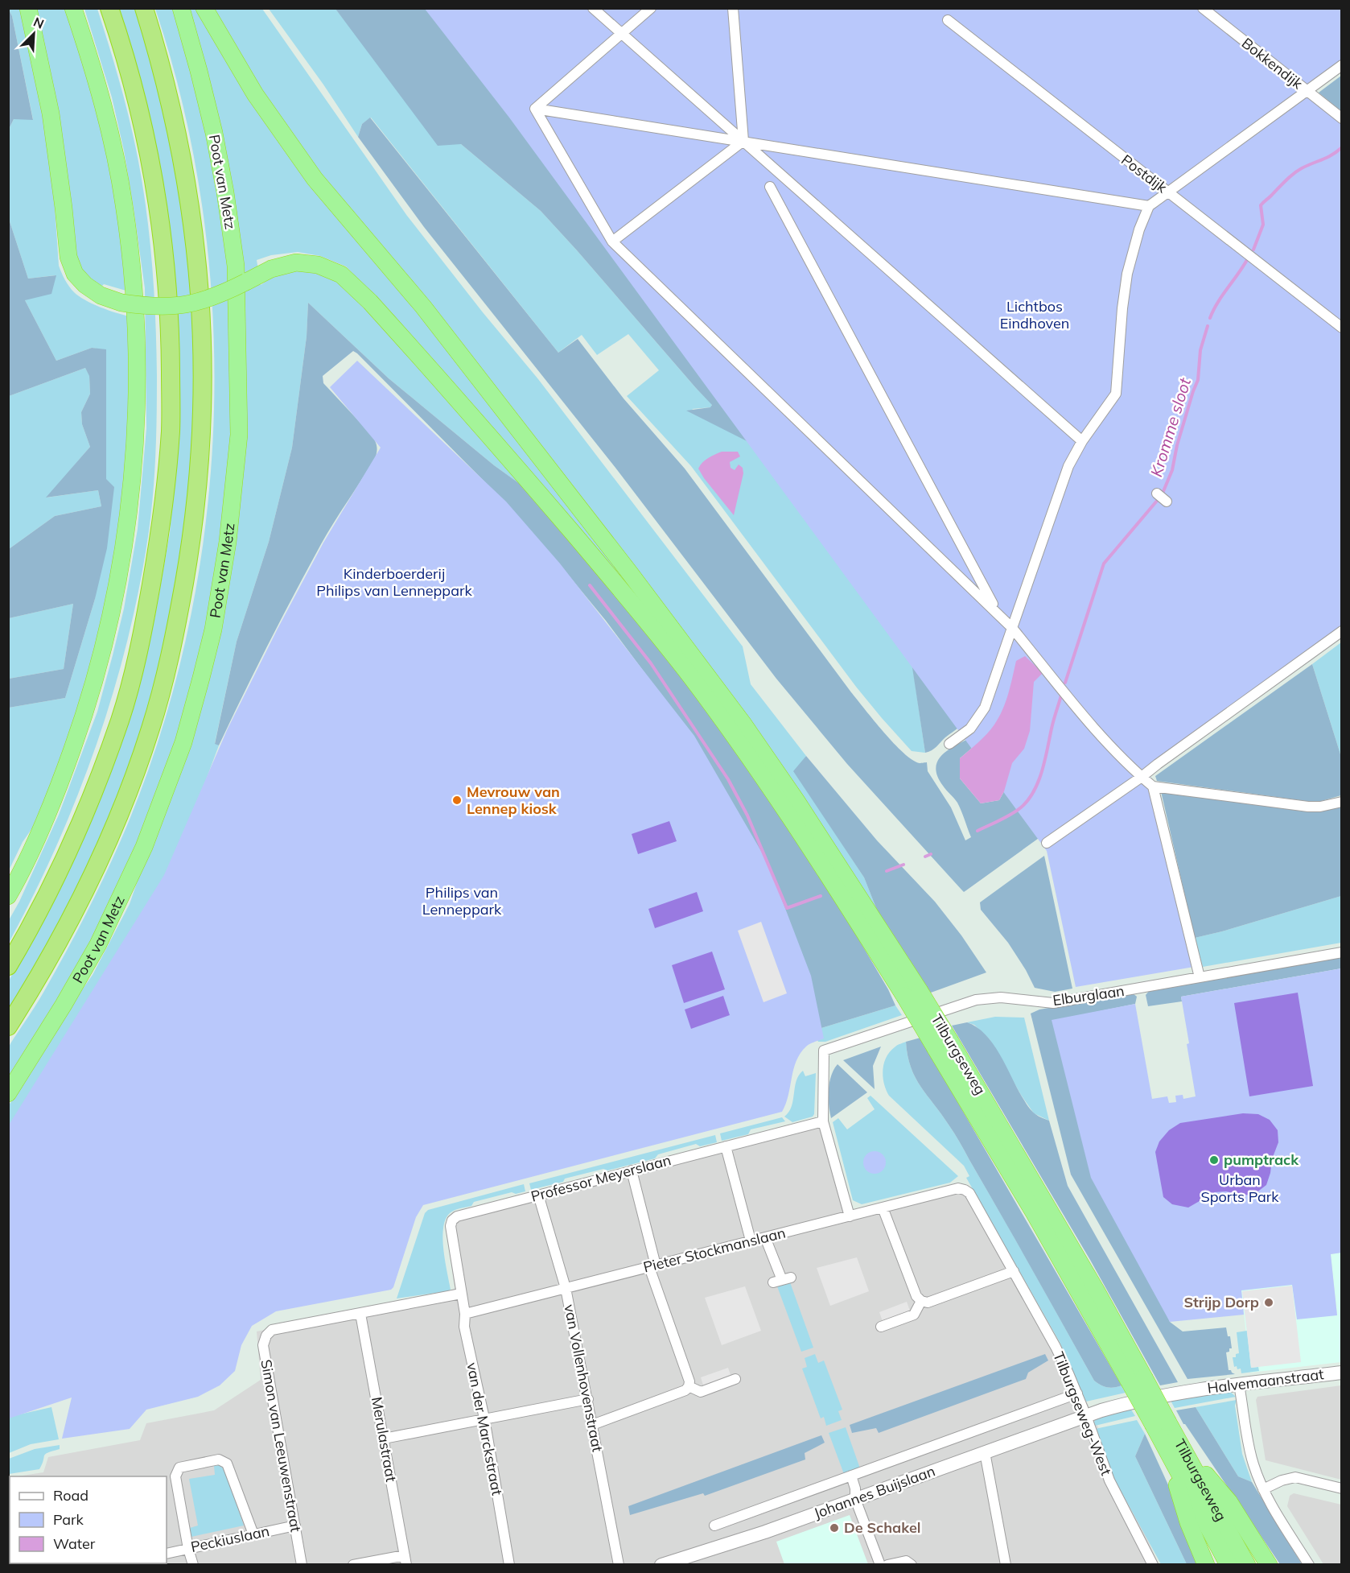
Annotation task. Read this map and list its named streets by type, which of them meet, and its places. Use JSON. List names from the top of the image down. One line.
{"streets":{"highway":["Poot van Metz","Tilburgseweg"],"street":["Bokkendijk","Postdijk","Elburglaan","Professor Meyerslaan","Pieter Stockmanslaan","van Vollenhovenstraat","Halvemaanstraat","Tilburgseweg-West","van der Marckstraat","Merulastraat","Simon van Leeuwenstraat","Johannes Buijslaan","Peckiuslaan"]},"crossings":[["Elburglaan","Professor Meyerslaan"],["Professor Meyerslaan","van Vollenhovenstraat"],["Professor Meyerslaan","van der Marckstraat"],["Pieter Stockmanslaan","van Vollenhovenstraat"],["Pieter Stockmanslaan","Tilburgseweg-West"],["Pieter Stockmanslaan","van der Marckstraat"],["Halvemaanstraat","Tilburgseweg-West"],["Halvemaanstraat","Johannes Buijslaan"],["Tilburgseweg-West","Johannes Buijslaan"],["Merulastraat","Simon van Leeuwenstraat"],["Simon van Leeuwenstraat","Peckiuslaan"]],"water":["Kromme sloot"],"parks":["Lichtbos Eindhoven","Kinderboerderij Philips van Lenneppark","Philips van Lenneppark","Urban Sports Park"],"places":["Mevrouw van Lennep kiosk","pumptrack","Strijp Dorp","De Schakel"],"legend":["Road","Park","Water"],"north":"top right"}
